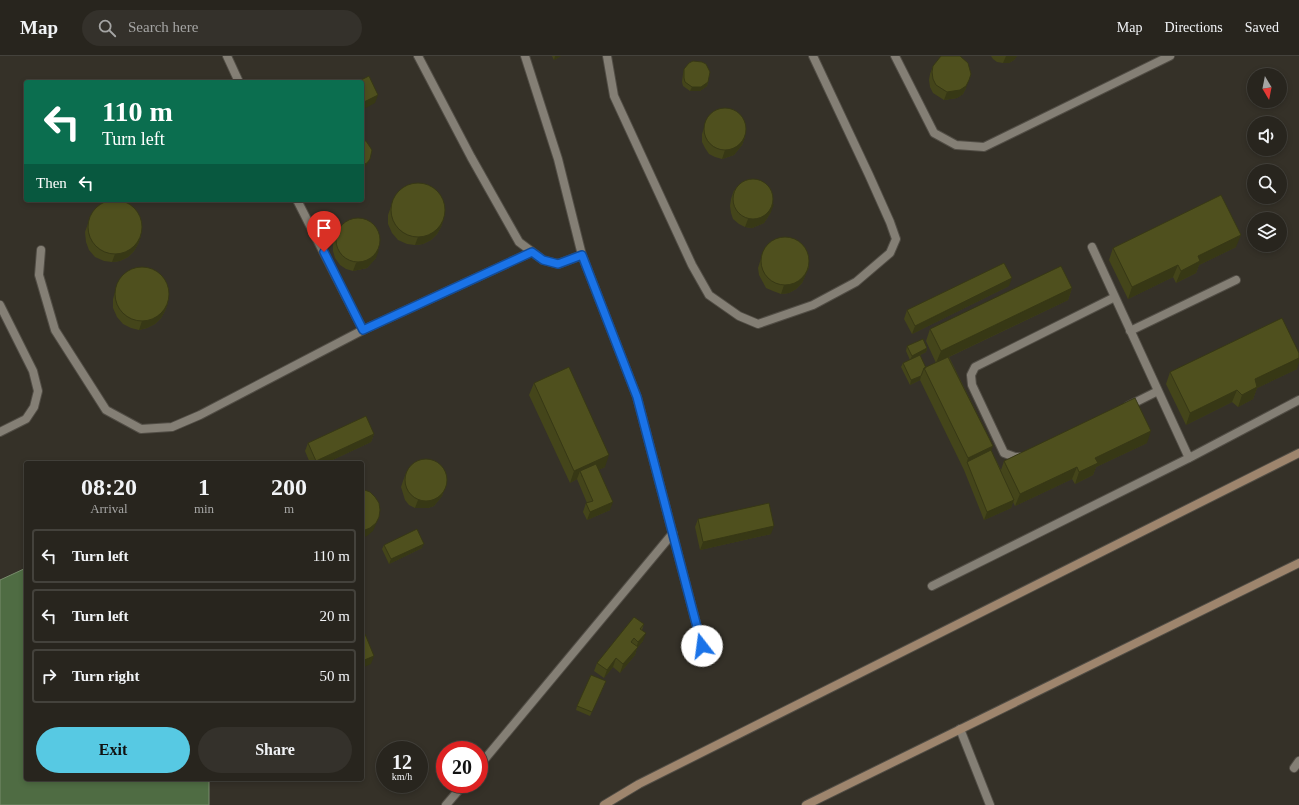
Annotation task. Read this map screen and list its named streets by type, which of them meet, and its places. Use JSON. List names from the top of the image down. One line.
{"north":"bottom","page":{"header":"Map","search":"Search here","nav":["Map","Directions","Saved"],"turn":["110 m","Turn left"],"then":"Then","eta":["08:20","Arrival","1","min","200","m"],"list":[{"name":"Turn left","value":"110 m"},{"name":"Turn left","value":"20 m"},{"name":"Turn right","value":"50 m"}],"buttons":["Exit","Share"],"speed":"12 km/h","limit":"20"}}
